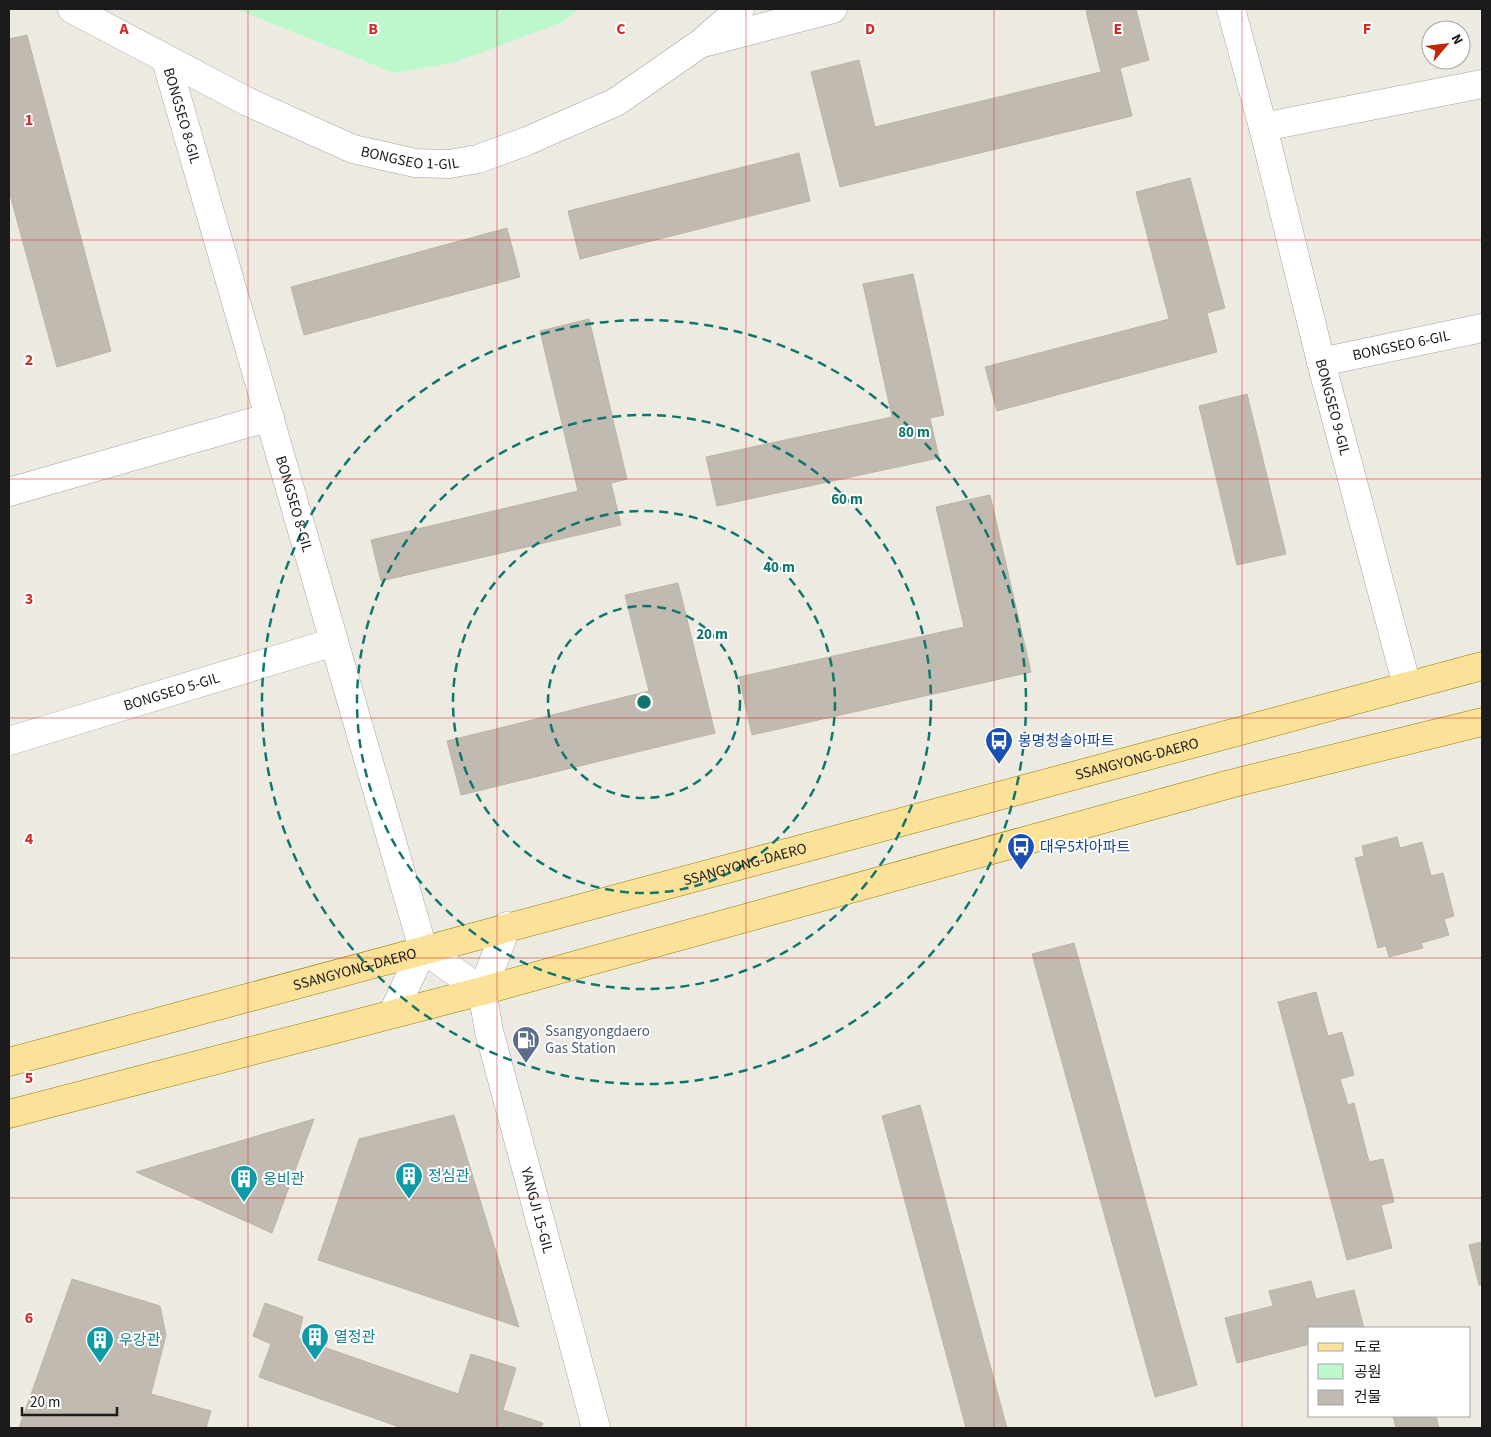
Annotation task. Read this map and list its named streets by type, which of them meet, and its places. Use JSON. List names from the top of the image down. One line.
{"streets":{"main road":["SSANGYONG-DAERO"],"street":["BONGSEO 8-GIL","BONGSEO 1-GIL","BONGSEO 6-GIL","BONGSEO 9-GIL","BONGSEO 5-GIL","YANGJI 15-GIL"]},"crossings":[["BONGSEO 8-GIL","BONGSEO 1-GIL"],["BONGSEO 8-GIL","BONGSEO 5-GIL"],["BONGSEO 8-GIL","SSANGYONG-DAERO"],["BONGSEO 6-GIL","BONGSEO 9-GIL"],["BONGSEO 9-GIL","SSANGYONG-DAERO"]],"places":{"bus stop":["봉명청솔아파트","대우5차아파트"],"fuel station":["Ssangyongdaero Gas Station"],"building":["정심관","웅비관","열정관","우강관"]},"legend":["도로","공원","건물"],"scale_bar":"20 m","north":"top right","grid":{"columns":["A","B","C","D","E","F"],"rows":["1","2","3","4","5","6"]},"rings":["80 m","60 m","40 m","20 m"]}
